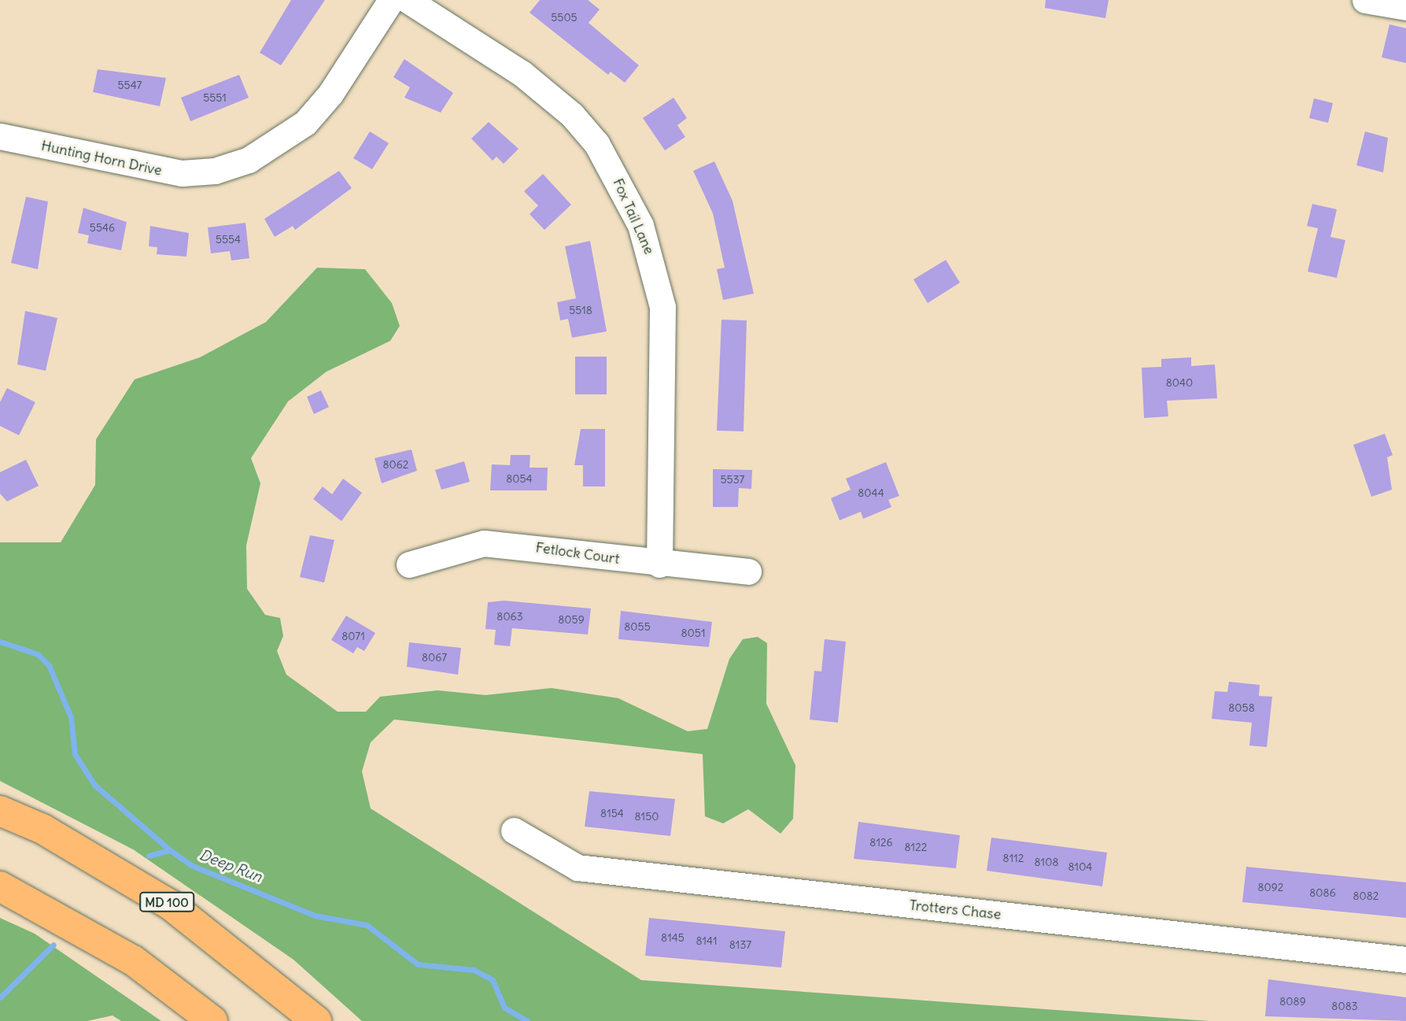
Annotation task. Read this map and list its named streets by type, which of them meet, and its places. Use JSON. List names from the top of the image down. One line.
{"streets":{"highway":["MD 100"],"street":["Hunting Horn Drive","Fox Tail Lane","Fetlock Court","Trotters Chase"]},"crossings":[["Fox Tail Lane","Fetlock Court"]],"water":["Deep Run"],"house_numbers":["5505","5547","5551","5546","5554","5518","8040","8062","8054","5537","8044","8063","8059","8055","8051","8071","8067","8058","8154","8150","8126","8122","8112","8108","8104","8092","8086","8082","8145","8141","8137","8089","8083"]}
